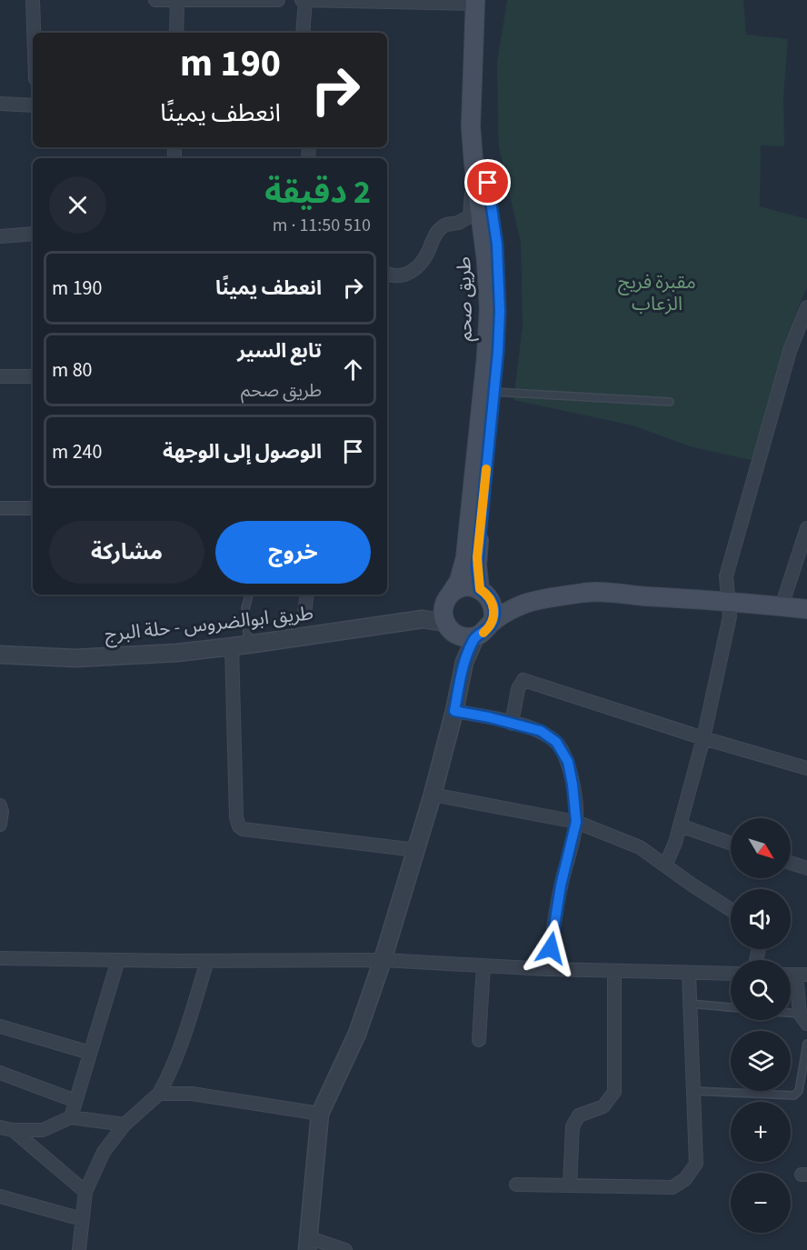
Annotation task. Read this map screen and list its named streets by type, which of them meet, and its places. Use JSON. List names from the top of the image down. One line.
{"streets":{"main road":["طريق صحم"],"street":["طريق ابوالضروس - حلة البرج"]},"crossings":[["طريق صحم","طريق ابوالضروس - حلة البرج"]],"parks":["مقبرة فريج الزعاب"],"north":"bottom right","page":{"turn":["190 m","انعطف يمينًا"],"heading":["2 دقيقة","510 m · 11:50"],"list":[{"name":"انعطف يمينًا","value":"190 m"},{"name":"تابع السير","note":"طريق صحم","value":"80 m"},{"name":"الوصول إلى الوجهة","value":"240 m"}],"buttons":["خروج","مشاركة"],"map_buttons":["+","−"]}}
